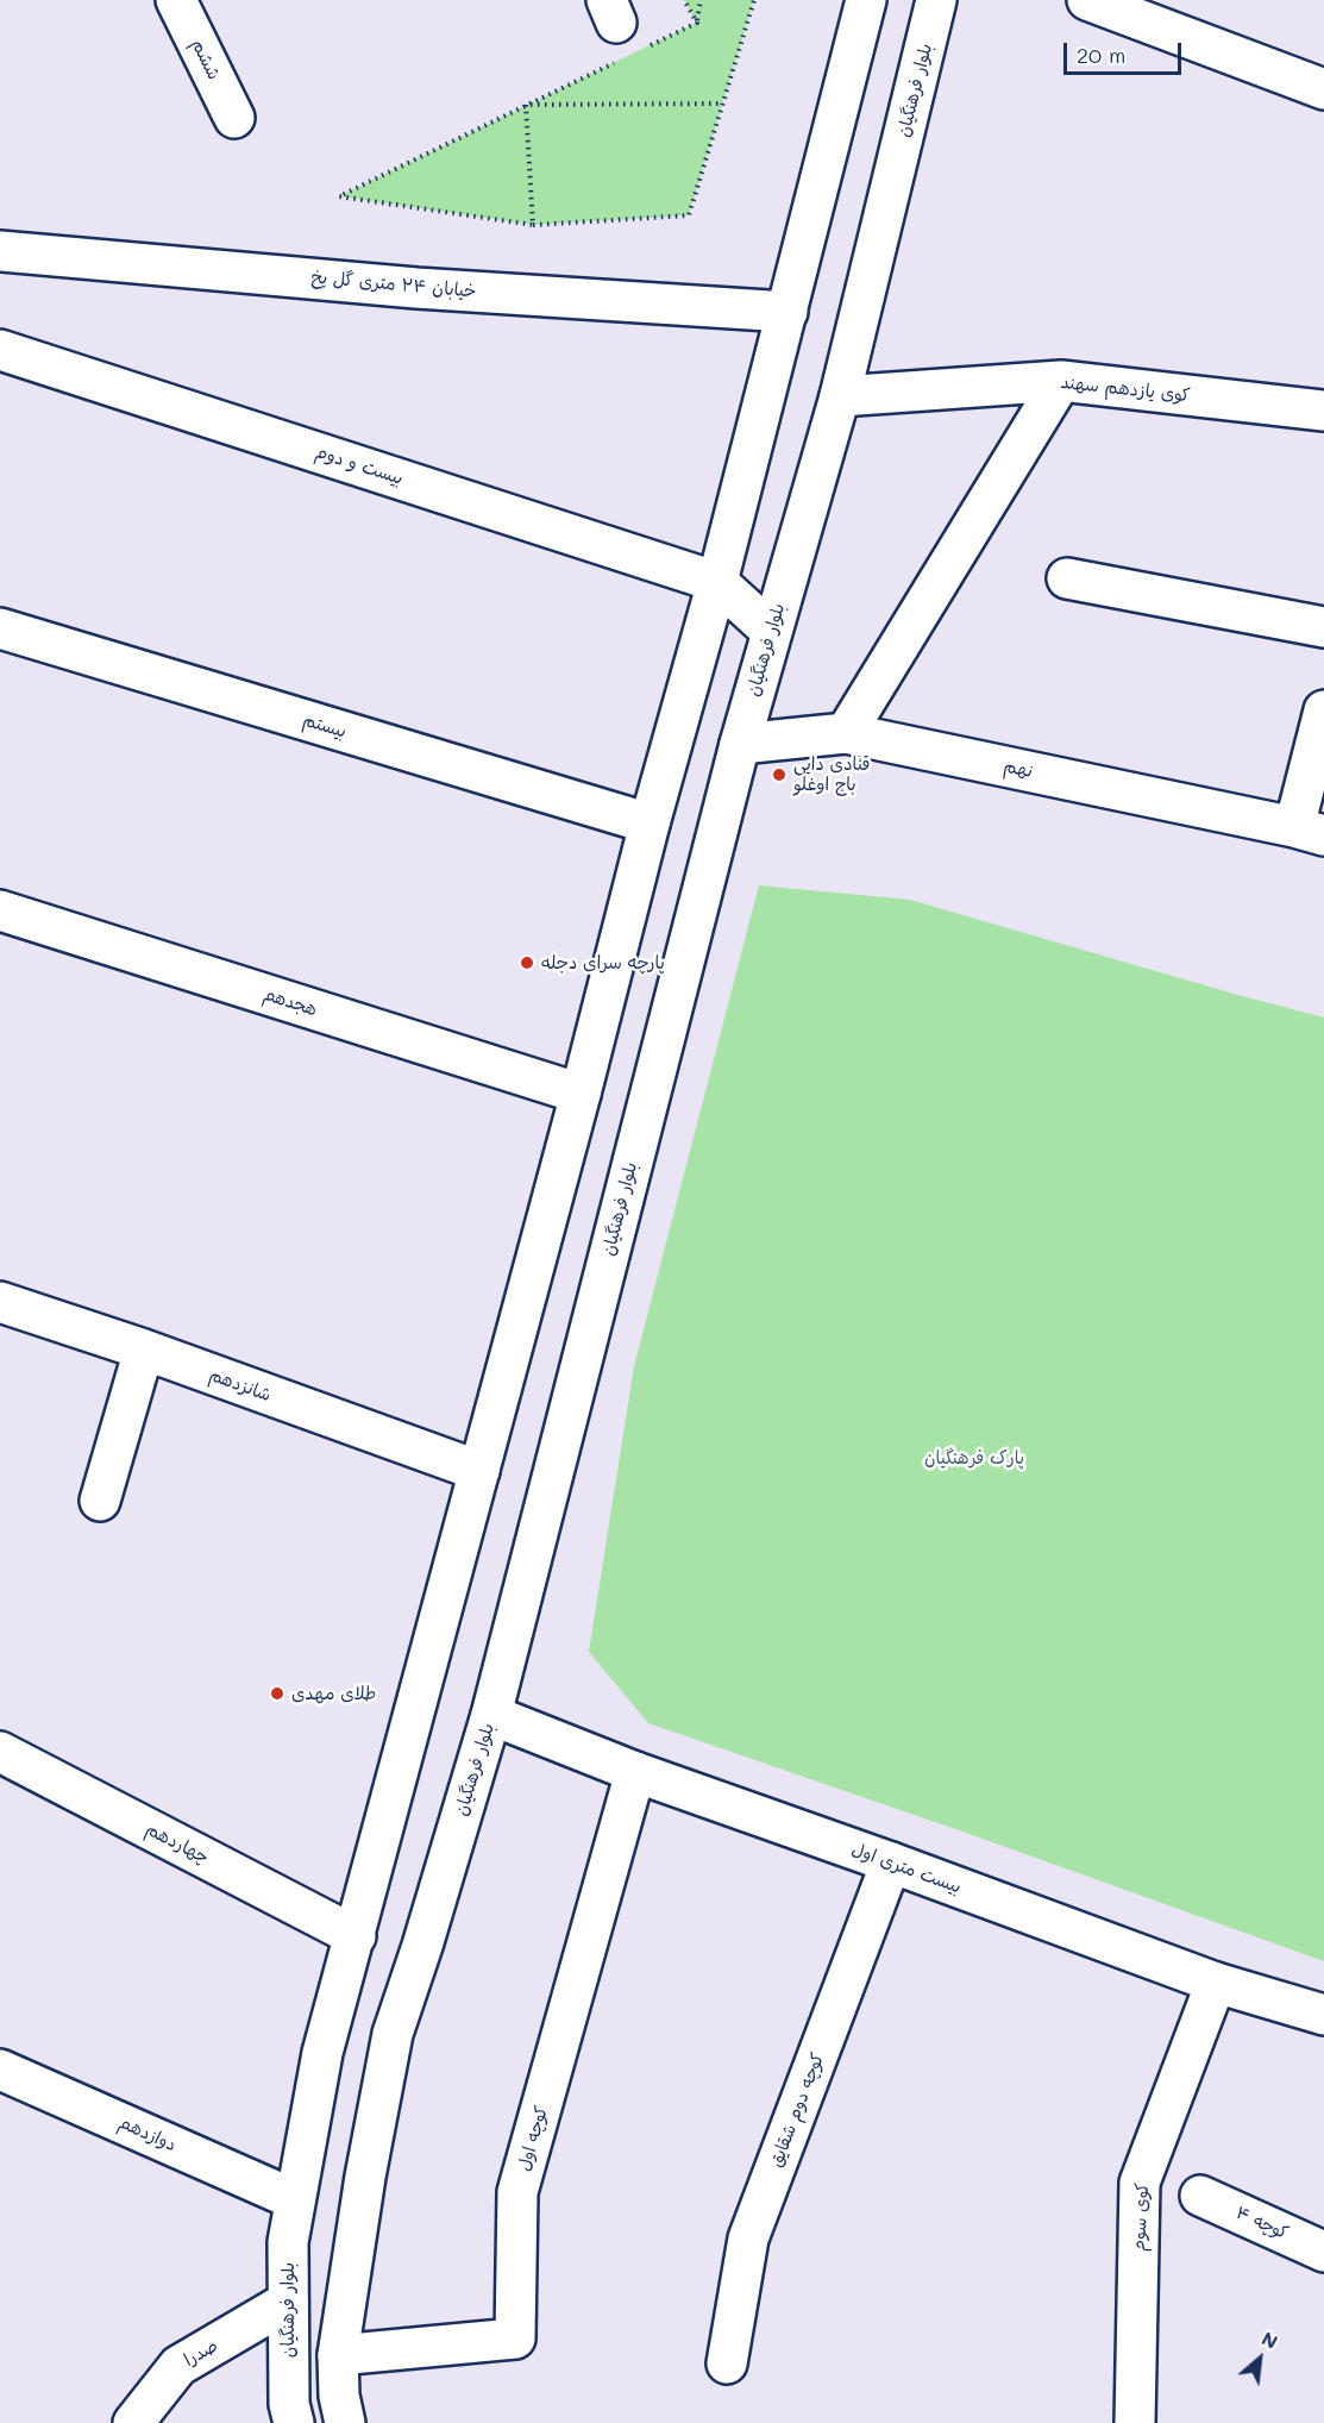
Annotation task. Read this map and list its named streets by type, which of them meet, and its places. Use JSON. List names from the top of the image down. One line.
{"streets":{"street":["ششم","بلوار فرهنگیان","خیابان ۲۴ متری گل یخ","کوی یازدهم سهند","بیست و دوم","بیستم","نهم","هجدهم","شانزدهم","چهاردهم","بیست متری اول","کوچه دوم شقایق","دوازدهم","کوچه اول","کوی سوم","کوچه ۴","صدرا"]},"crossings":[["بلوار فرهنگیان","خیابان ۲۴ متری گل یخ"],["بلوار فرهنگیان","کوی یازدهم سهند"],["بلوار فرهنگیان","بیست و دوم"],["بلوار فرهنگیان","بیستم"],["بلوار فرهنگیان","نهم"],["بلوار فرهنگیان","هجدهم"],["بلوار فرهنگیان","شانزدهم"],["بلوار فرهنگیان","چهاردهم"],["بلوار فرهنگیان","بیست متری اول"],["بلوار فرهنگیان","دوازدهم"],["بلوار فرهنگیان","کوچه اول"],["بلوار فرهنگیان","صدرا"],["بیست متری اول","کوچه دوم شقایق"],["بیست متری اول","کوچه اول"],["بیست متری اول","کوی سوم"]],"parks":["پارک فرهنگیان"],"places":["قنادی دایی باج اوغلو","پارچه سرای دجله","طلای مهدی"],"scale_bar":"20 m","north":"top right"}
